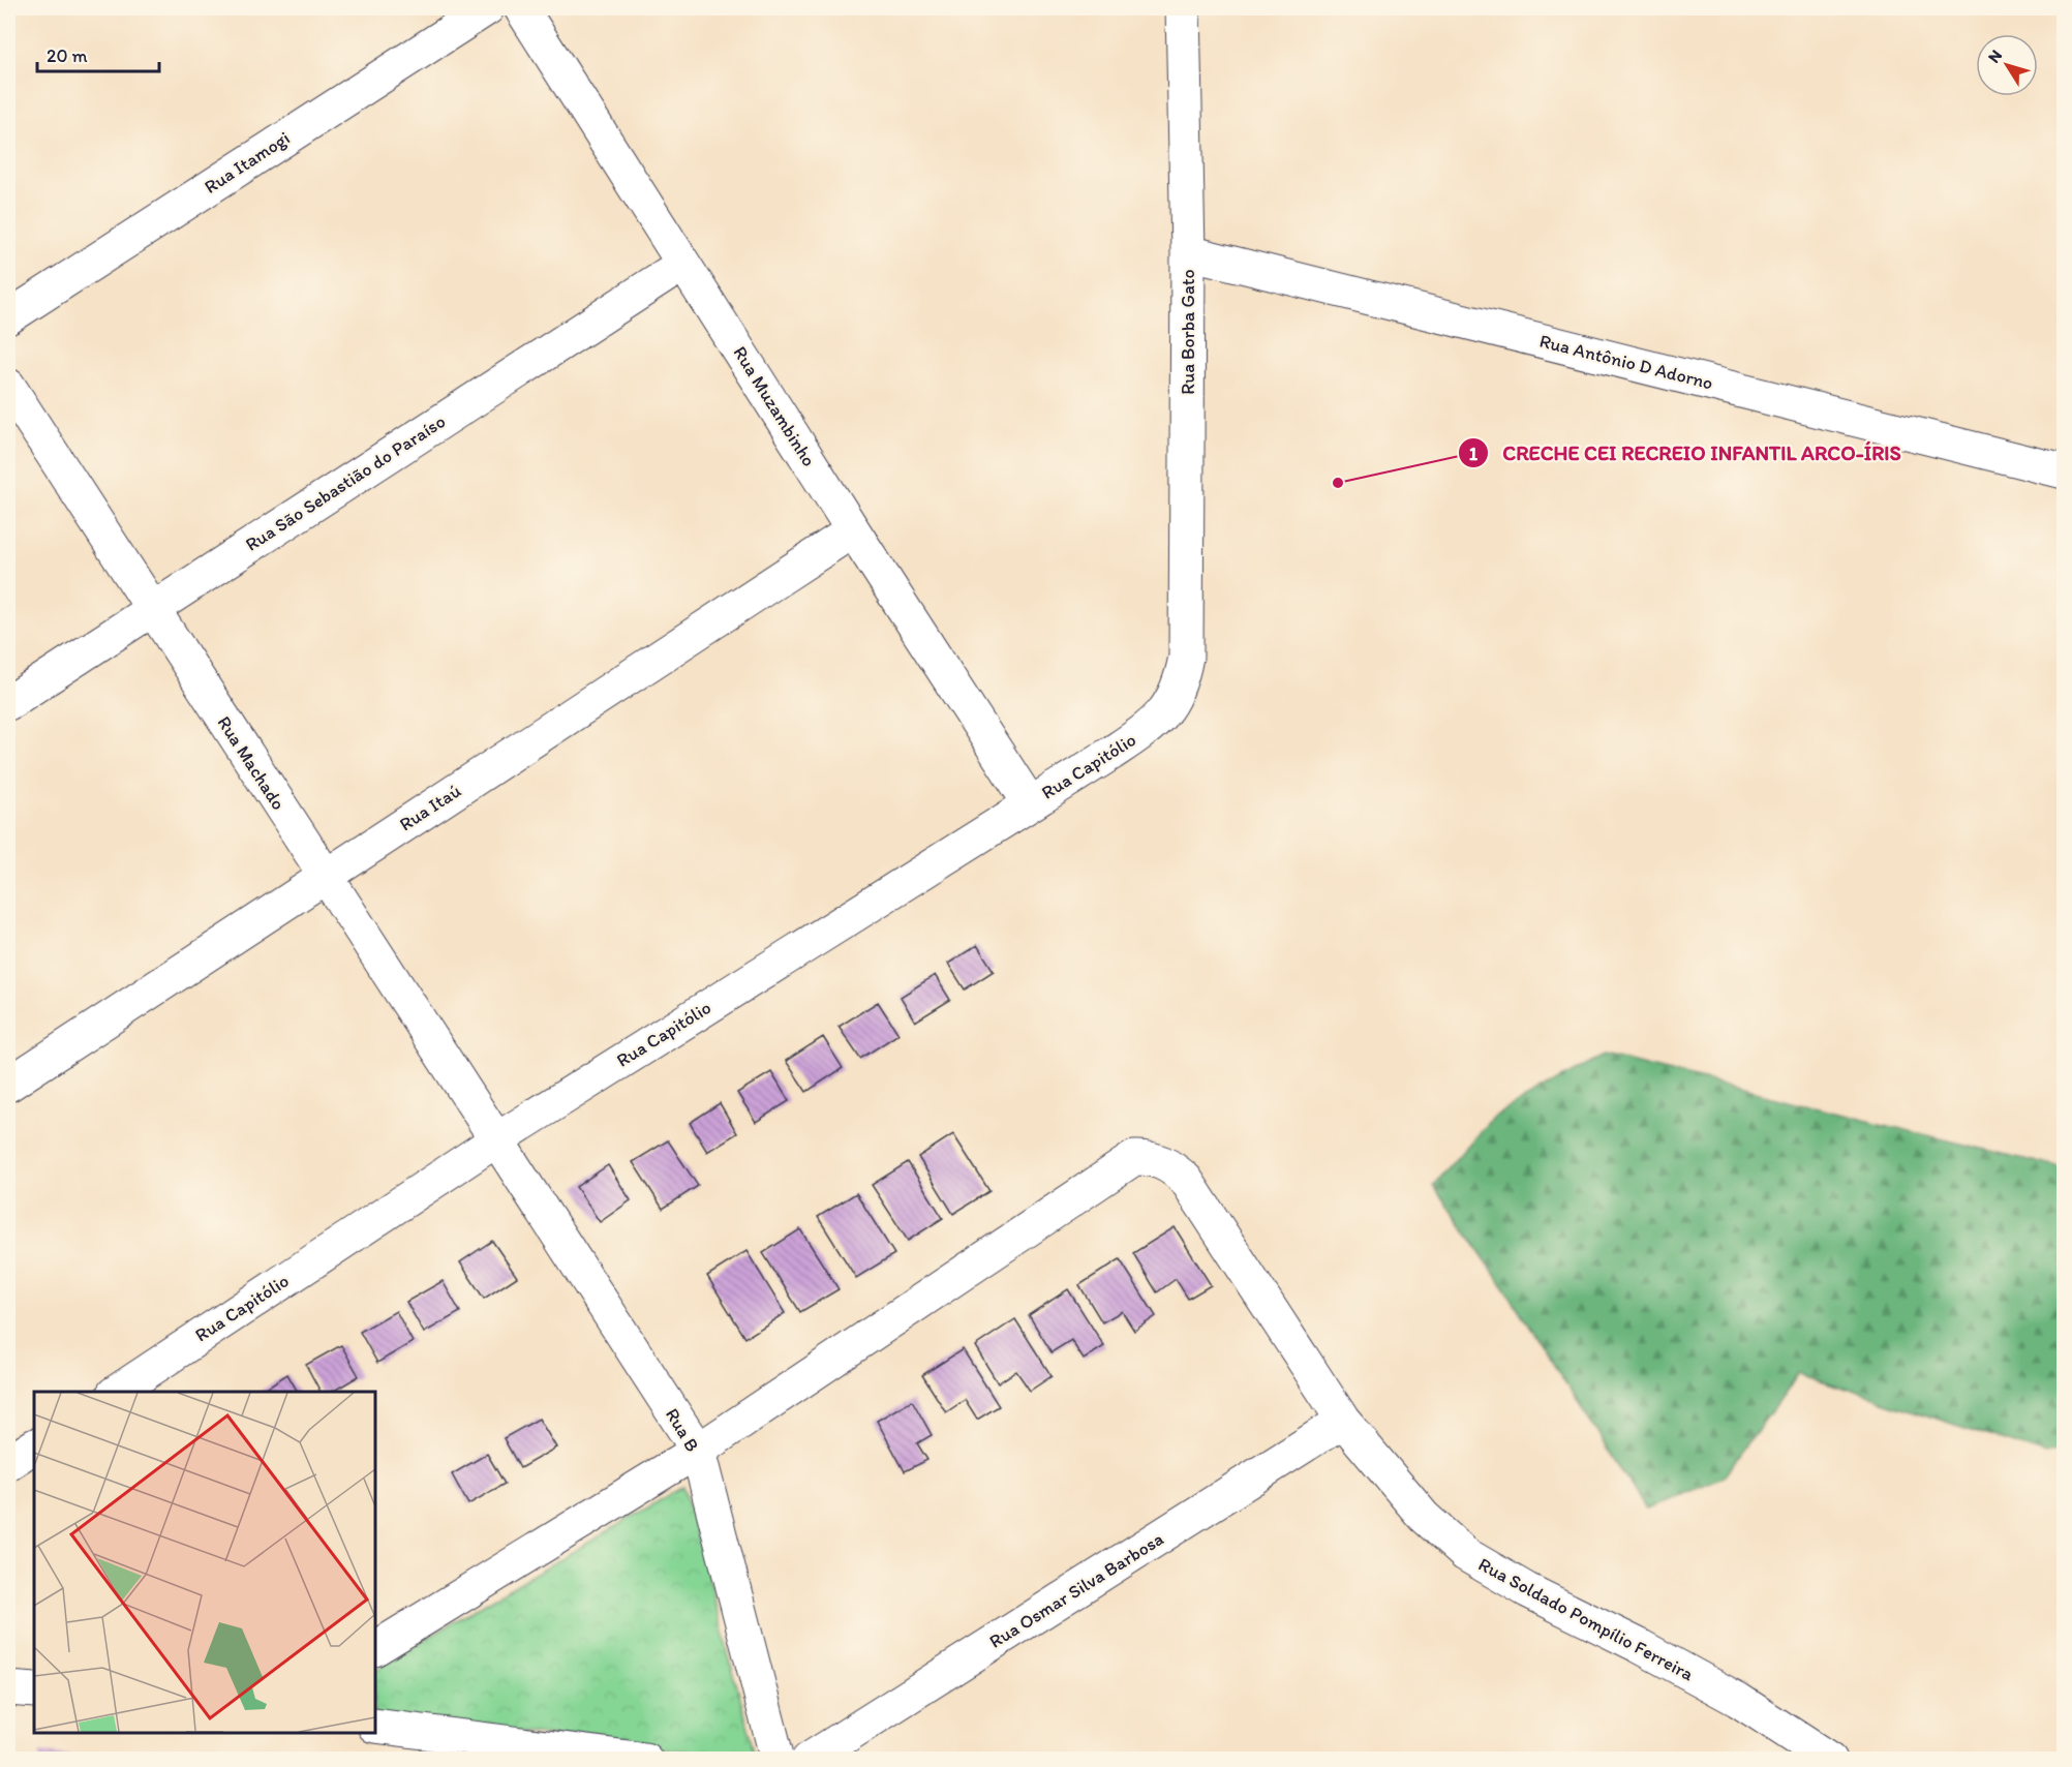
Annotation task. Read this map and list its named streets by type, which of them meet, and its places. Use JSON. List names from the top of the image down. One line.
{"streets":{"street":["Rua Itamogi","Rua Borba Gato","Rua Antônio D Adorno","Rua Muzambinho","Rua São Sebastião do Paraíso","Rua Machado","Rua Capitólio","Rua Itaú","Rua B","Rua Osmar Silva Barbosa","Rua Soldado Pompílio Ferreira"]},"crossings":[["Rua Borba Gato","Rua Antônio D Adorno"],["Rua Borba Gato","Rua Capitólio"],["Rua Muzambinho","Rua São Sebastião do Paraíso"],["Rua Muzambinho","Rua Capitólio"],["Rua Muzambinho","Rua Itaú"],["Rua São Sebastião do Paraíso","Rua Machado"],["Rua Machado","Rua Capitólio"],["Rua Machado","Rua Itaú"],["Rua Machado","Rua B"],["Rua Capitólio","Rua B"],["Rua B","Rua Soldado Pompílio Ferreira"],["Rua Osmar Silva Barbosa","Rua Soldado Pompílio Ferreira"]],"places":["CRECHE CEI RECREIO INFANTIL ARCO-ÍRIS"],"scale_bar":"20 m","north":"top left"}
